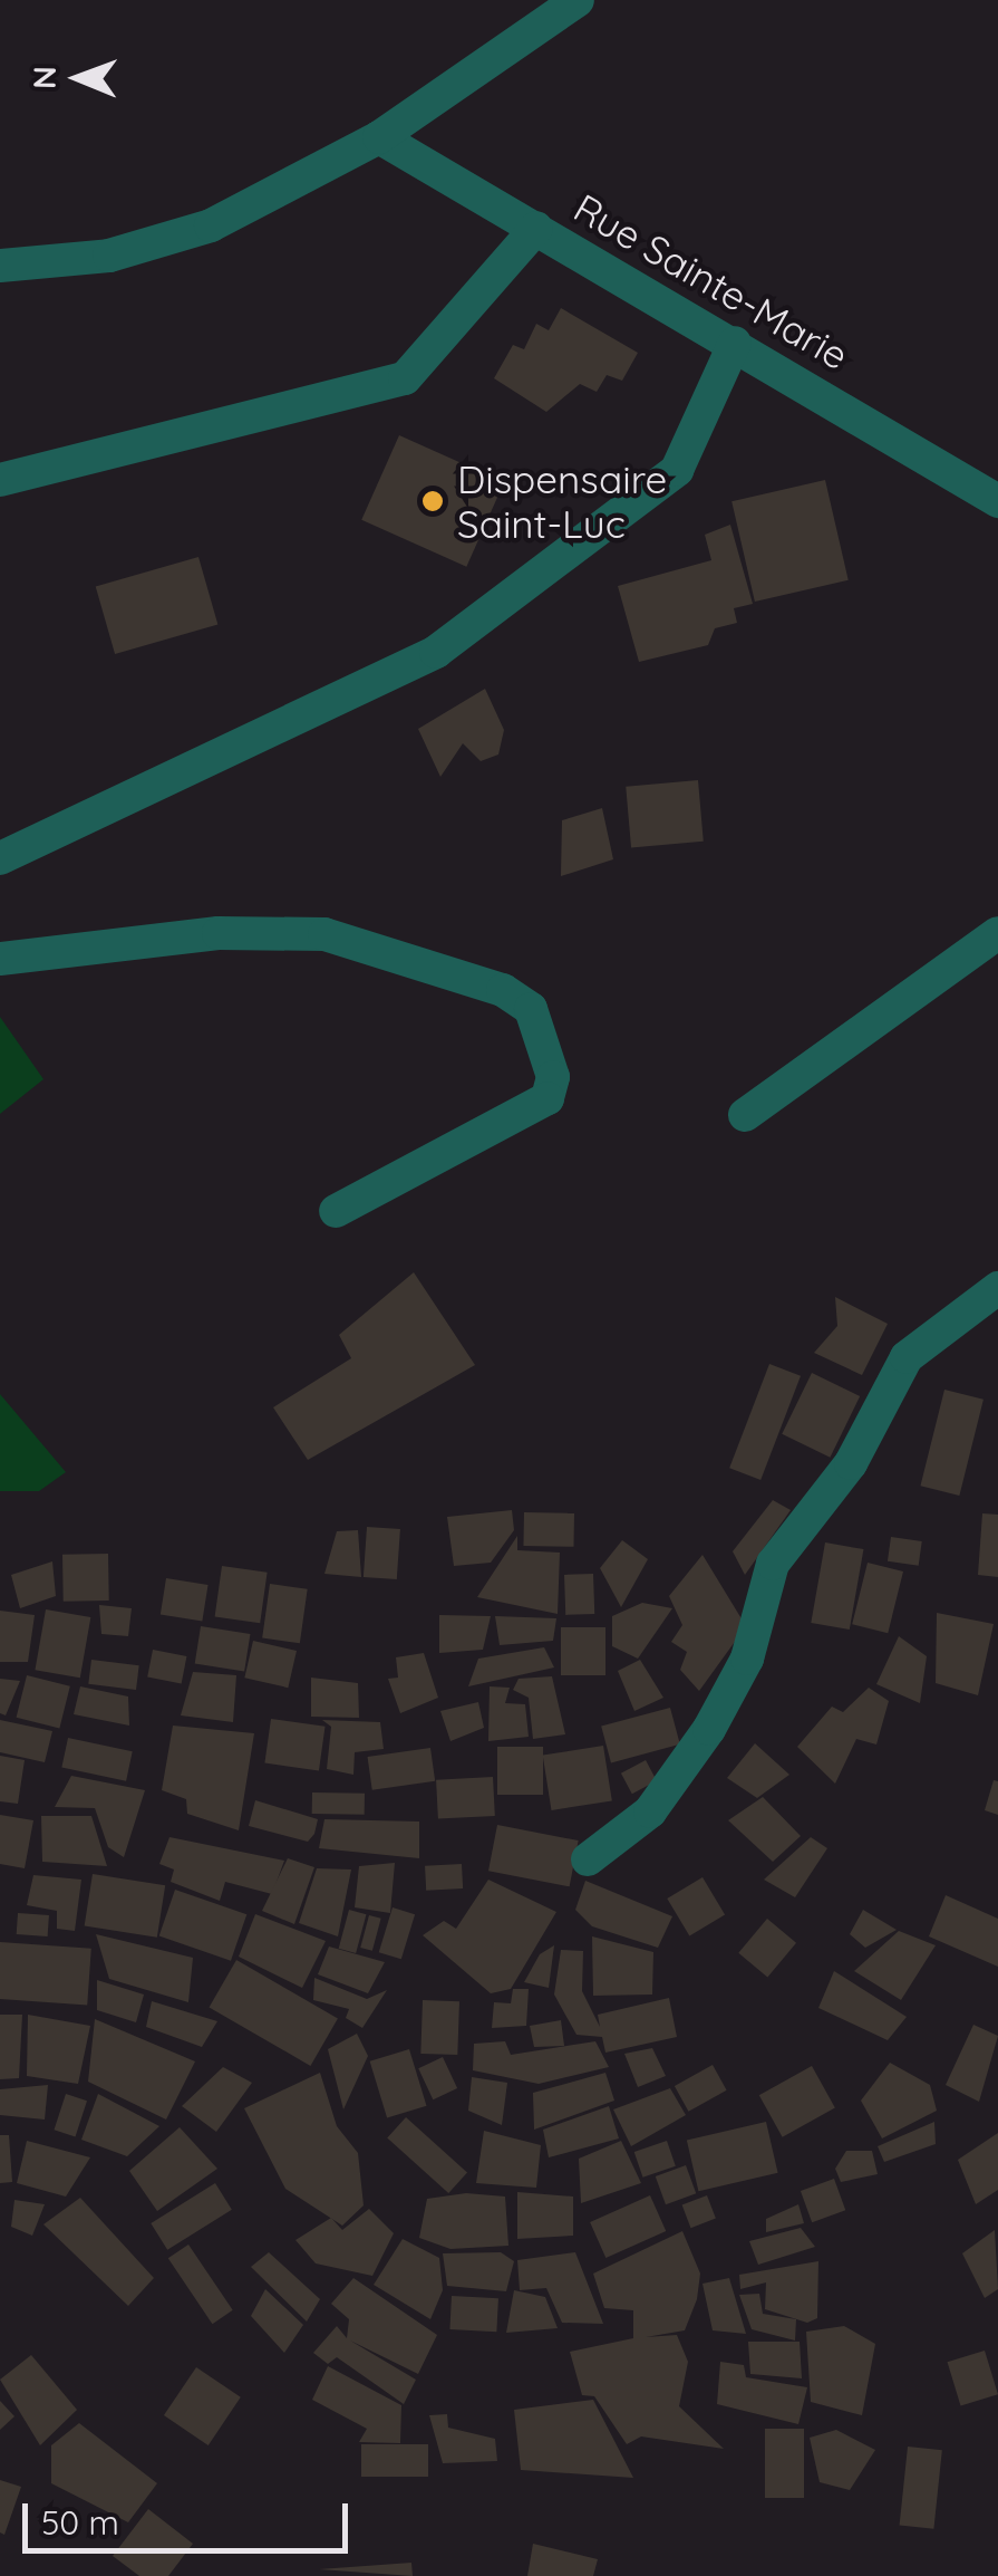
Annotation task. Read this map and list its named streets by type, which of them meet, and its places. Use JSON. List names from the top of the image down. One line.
{"streets":{"street":["Rue Sainte-Marie"]},"places":["Dispensaire Saint-Luc"],"scale_bar":"50 m","north":"left"}
